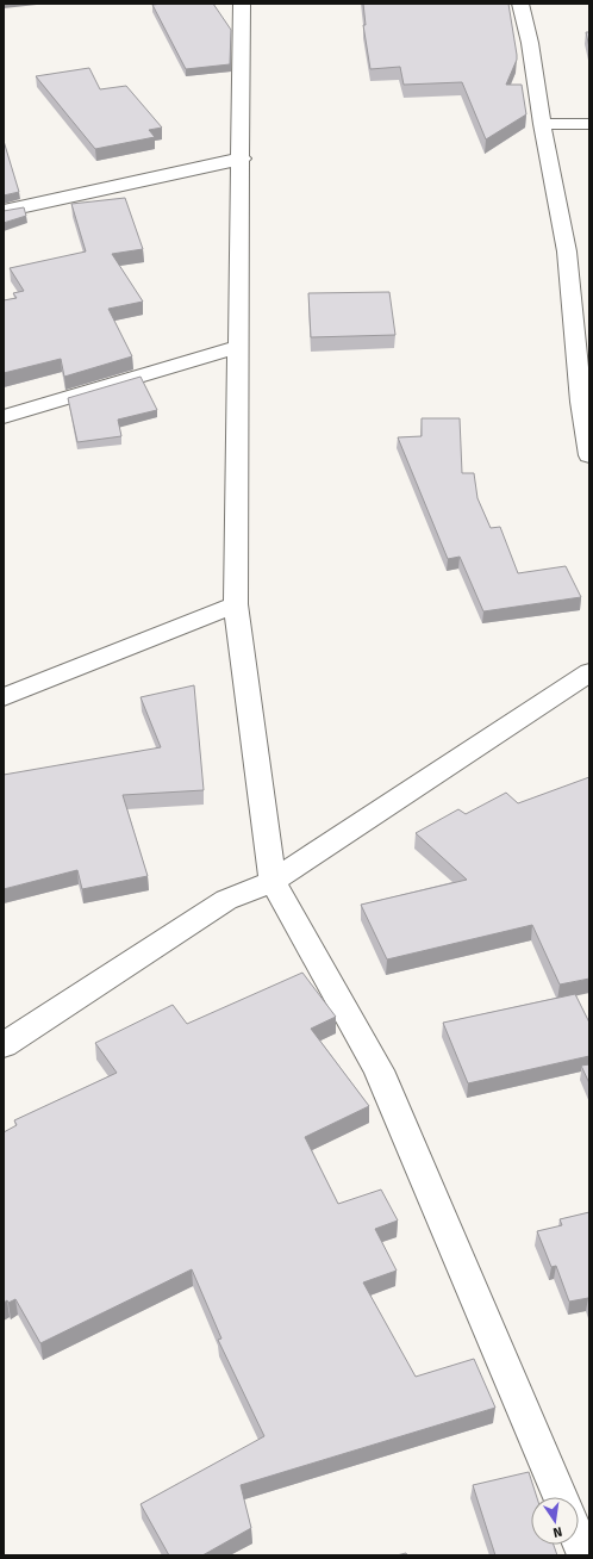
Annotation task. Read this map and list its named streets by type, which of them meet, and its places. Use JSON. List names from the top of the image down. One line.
{"north":"bottom"}
